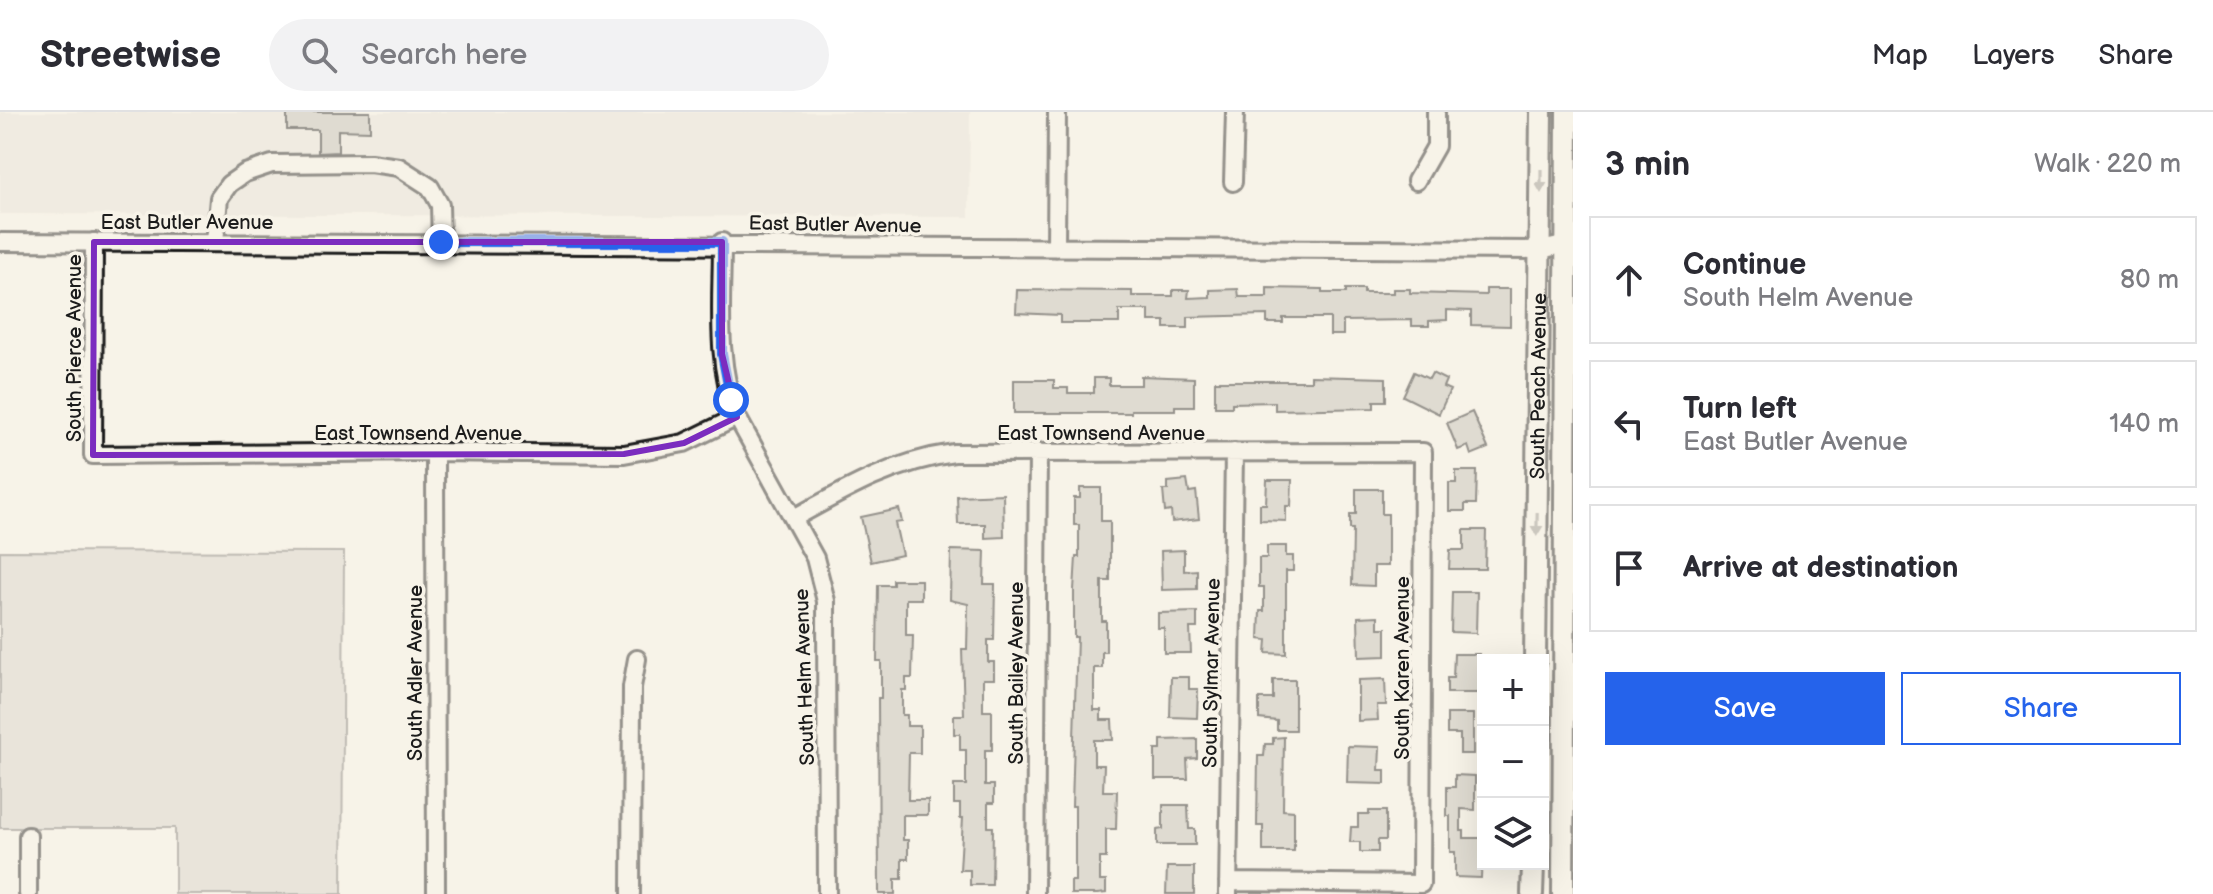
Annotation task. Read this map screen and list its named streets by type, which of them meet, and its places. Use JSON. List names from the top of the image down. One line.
{"streets":{"main road":["South Peach Avenue"],"street":["East Butler Avenue","South Pierce Avenue","East Townsend Avenue","South Karen Avenue","South Adler Avenue","South Bailey Avenue","South Sylmar Avenue","South Helm Avenue"]},"crossings":[["East Butler Avenue","South Pierce Avenue"],["East Butler Avenue","South Peach Avenue"],["East Butler Avenue","South Helm Avenue"],["South Pierce Avenue","East Townsend Avenue"],["East Townsend Avenue","South Karen Avenue"],["East Townsend Avenue","South Adler Avenue"],["East Townsend Avenue","South Bailey Avenue"],["East Townsend Avenue","South Sylmar Avenue"],["East Townsend Avenue","South Helm Avenue"],["South Karen Avenue","South Sylmar Avenue"]],"page":{"header":"Streetwise","search":"Search here","nav":["Map","Layers","Share"],"heading":["3 min","Walk · 220 m"],"list":[["Continue","South Helm Avenue","80 m"],["Turn left","East Butler Avenue","140 m"],"Arrive at destination"],"buttons":["Save","Share"],"map_buttons":["+","−"]}}
